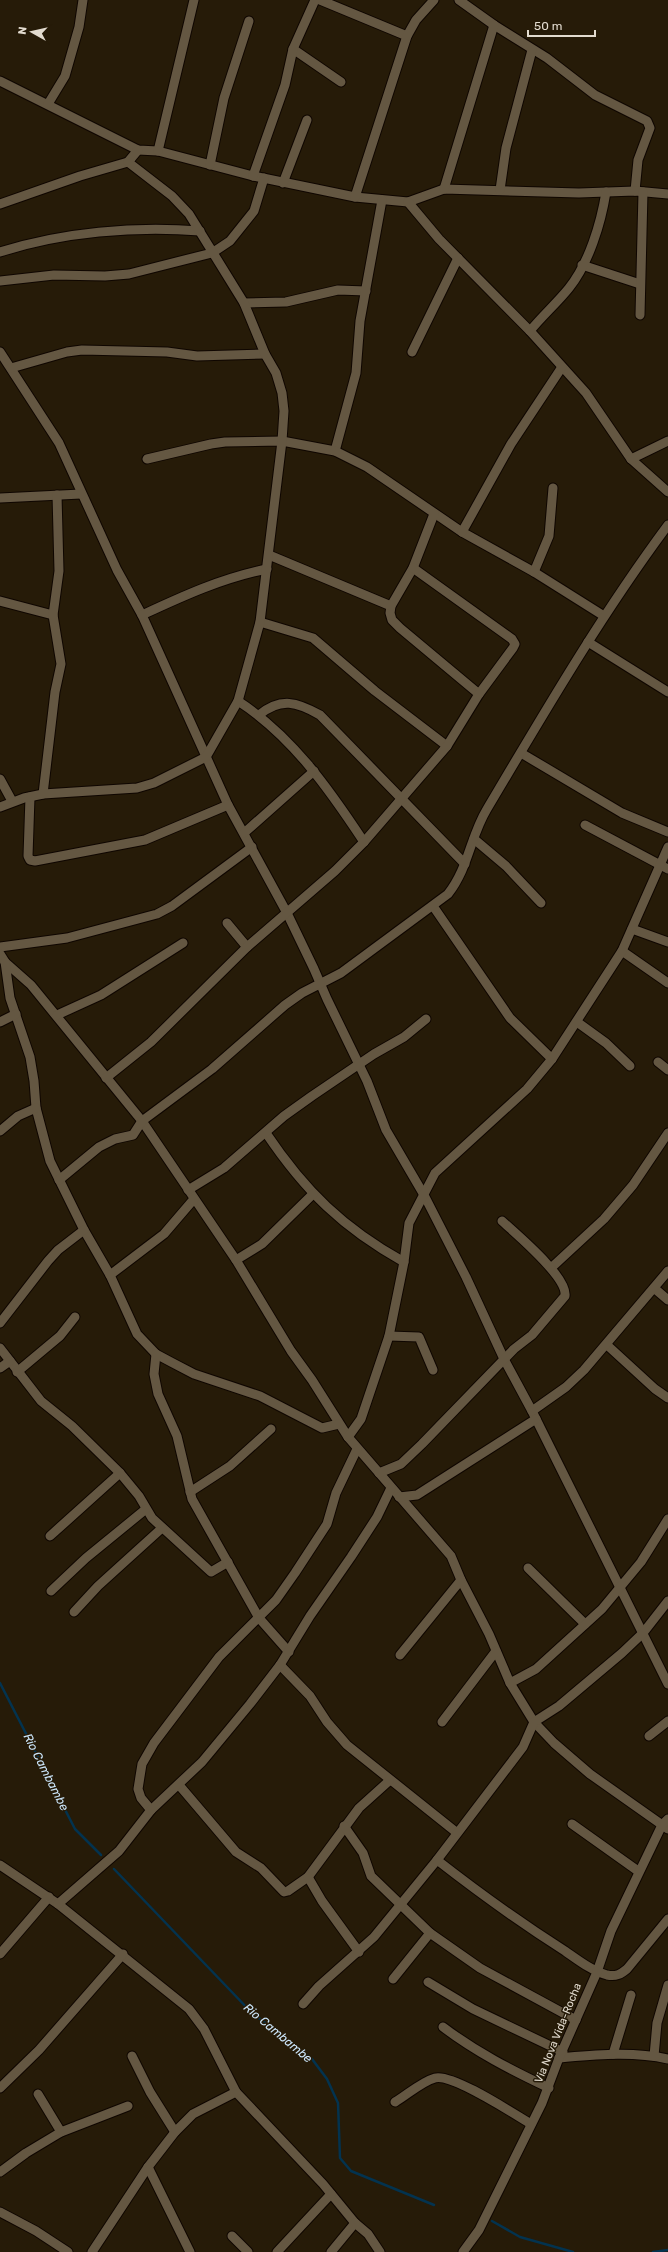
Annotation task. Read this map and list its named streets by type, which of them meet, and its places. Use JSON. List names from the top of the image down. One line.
{"streets":{"street":["Via Nova Vida-Rocha"]},"water":["Rio Cambambe"],"scale_bar":"50 m","north":"left"}
